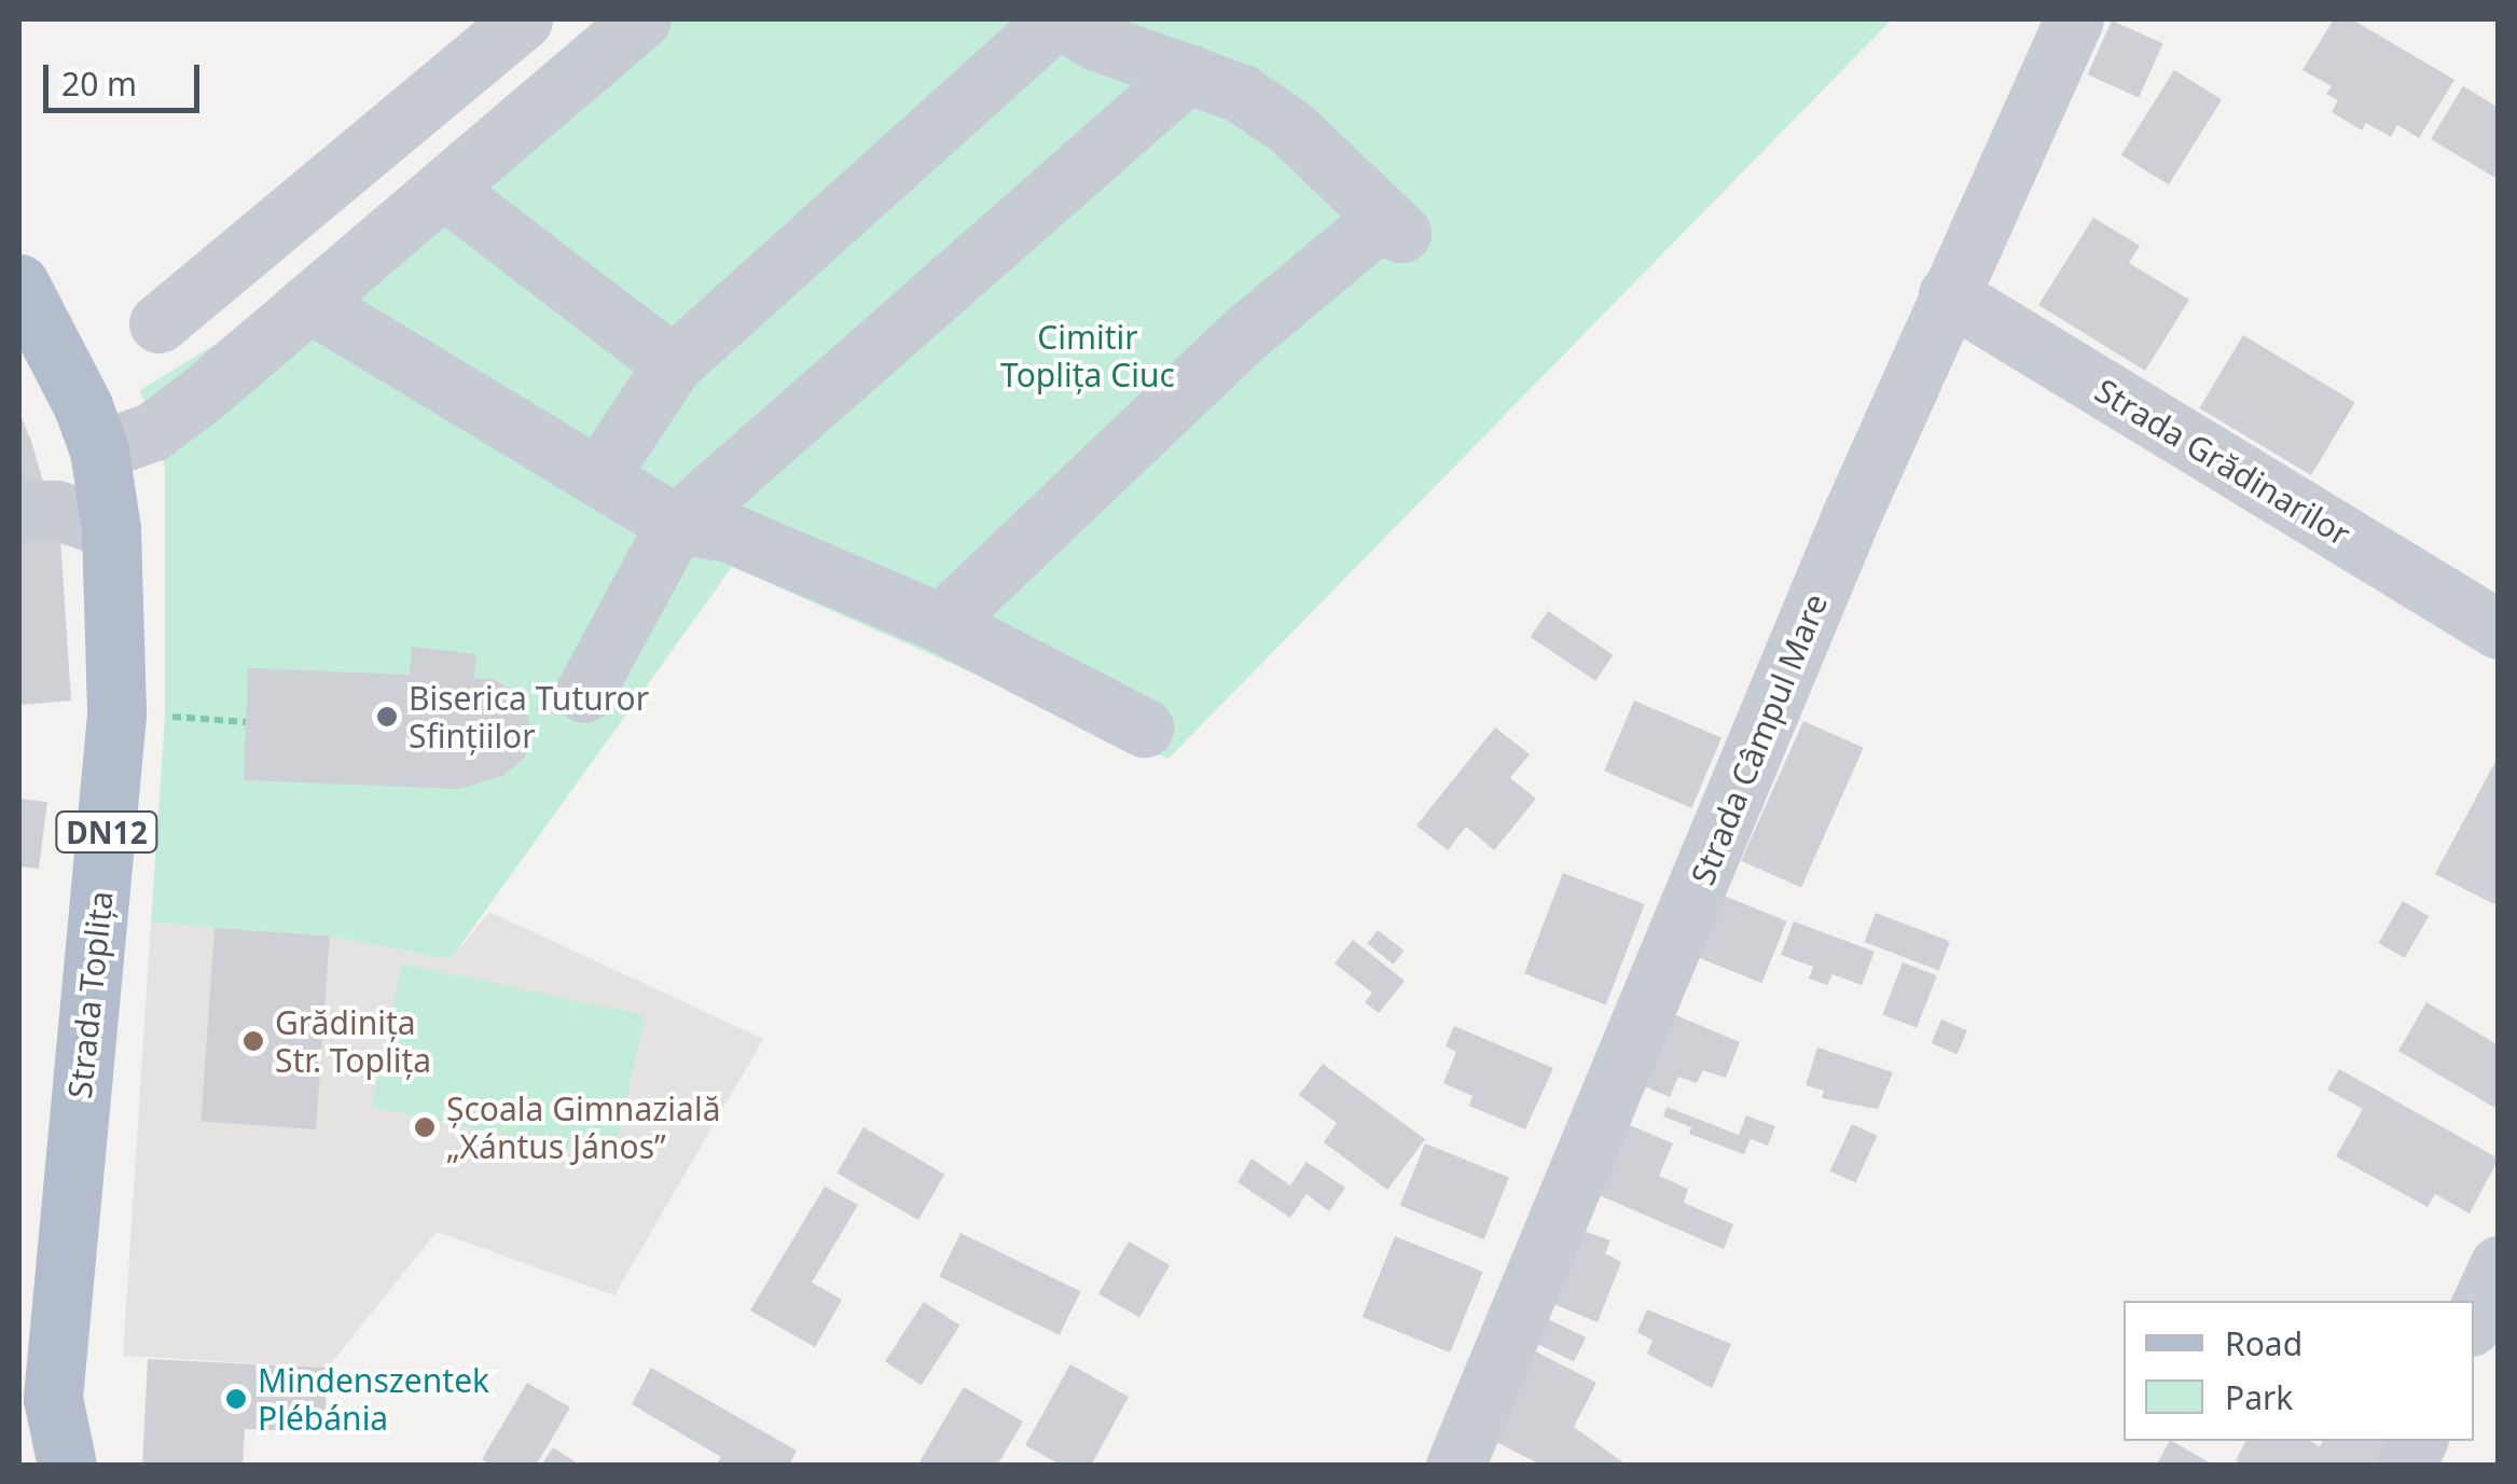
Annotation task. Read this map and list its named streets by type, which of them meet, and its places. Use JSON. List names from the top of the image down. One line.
{"streets":{"main road":["DN12","Strada Toplița"],"street":["Strada Grădinarilor","Strada Câmpul Mare"]},"crossings":[["Strada Grădinarilor","Strada Câmpul Mare"]],"parks":["Cimitir Toplița Ciuc"],"places":["Biserica Tuturor Sfințiilor","Grădinița Str. Toplița","Școala Gimnazială „Xántus János”","Mindenszentek Plébánia"],"legend":["Road","Park"],"scale_bar":"20 m"}
